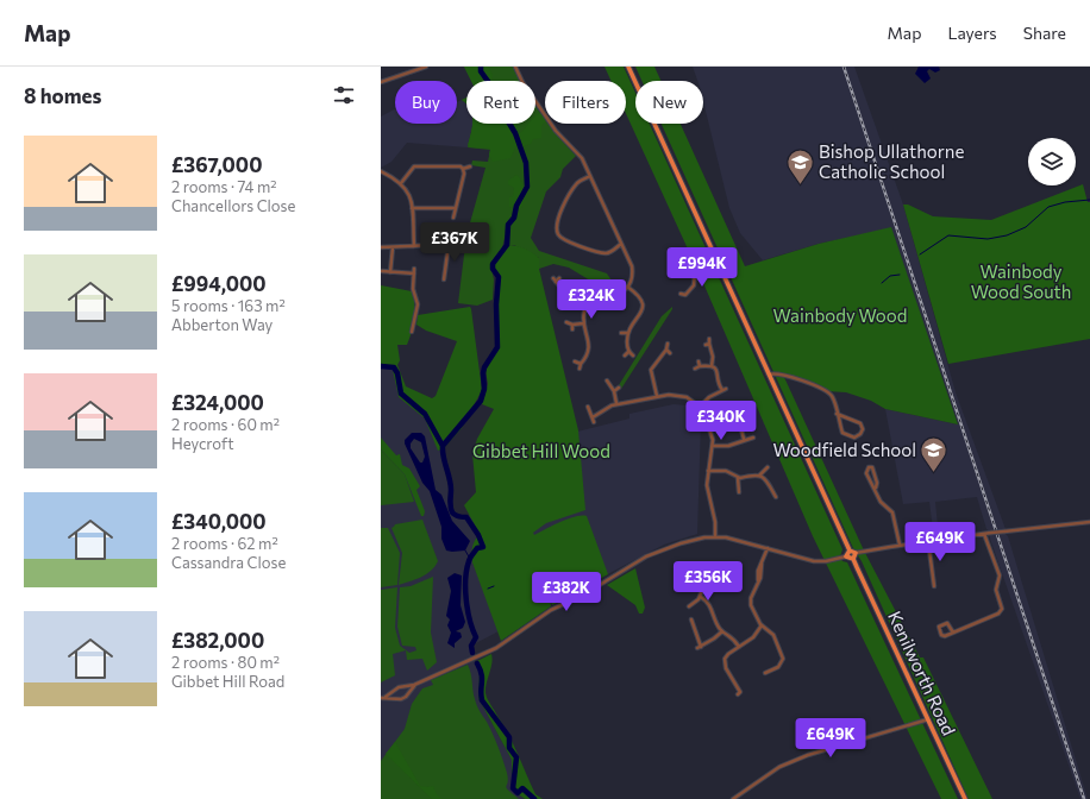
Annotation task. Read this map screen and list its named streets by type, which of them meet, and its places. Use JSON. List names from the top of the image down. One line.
{"streets":{"main road":["Kenilworth Road"]},"parks":["Wainbody Wood South","Wainbody Wood","Gibbet Hill Wood"],"places":{"school or university":["Bishop Ullathorne Catholic School","Woodfield School"]},"page":{"header":"Map","nav":["Map","Layers","Share"],"heading":"8 homes","chip":["Buy","Rent","Filters","New"],"list":[{"name":"£367,000","note":"2 rooms · 74 m² · Chancellors Close"},{"name":"£994,000","note":"5 rooms · 163 m² · Abberton Way"},{"name":"£324,000","note":"2 rooms · 60 m² · Heycroft"},{"name":"£340,000","note":"2 rooms · 62 m² · Cassandra Close"},{"name":"£382,000","note":"2 rooms · 80 m² · Gibbet Hill Road"}],"price":["£367K","£994K","£324K","£340K","£649K","£356K","£382K","£649K"]}}
